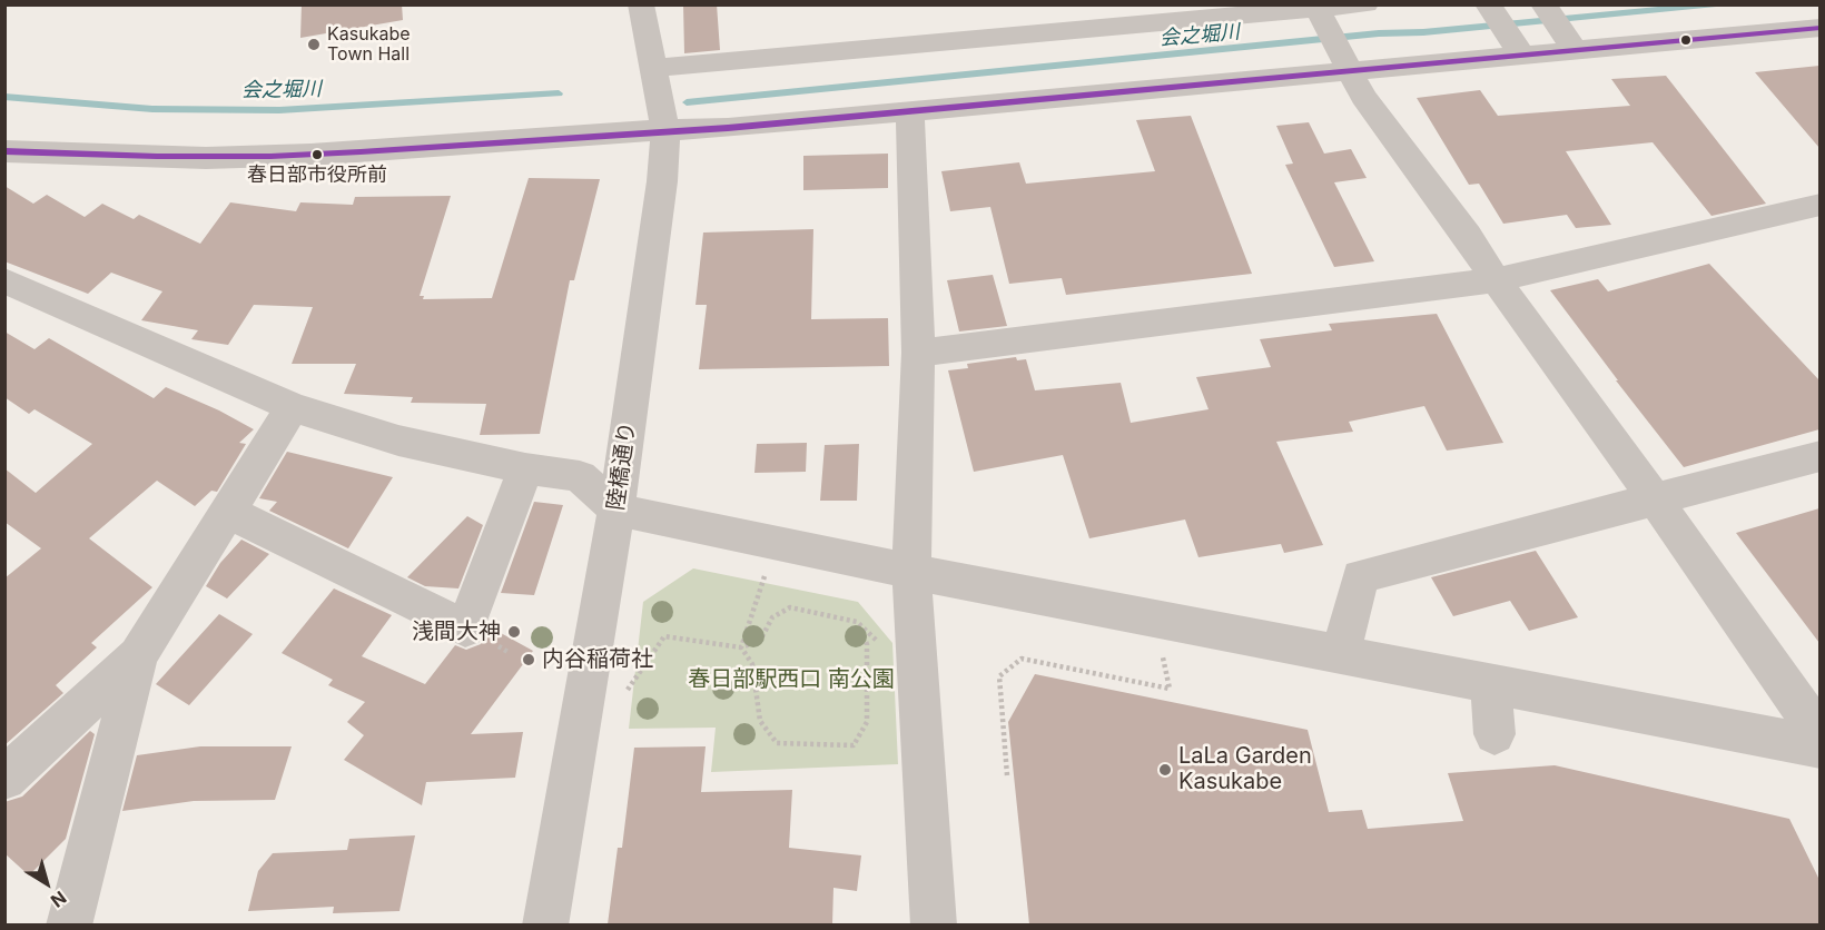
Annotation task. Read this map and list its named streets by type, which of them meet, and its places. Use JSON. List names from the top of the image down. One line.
{"streets":{"street":["陸橋通り"]},"water":["会之堀川"],"parks":["春日部駅西口 南公園"],"places":["Kasukabe Town Hall","春日部市役所前","浅間大神","内谷稲荷社","LaLa Garden Kasukabe"],"north":"bottom right"}
